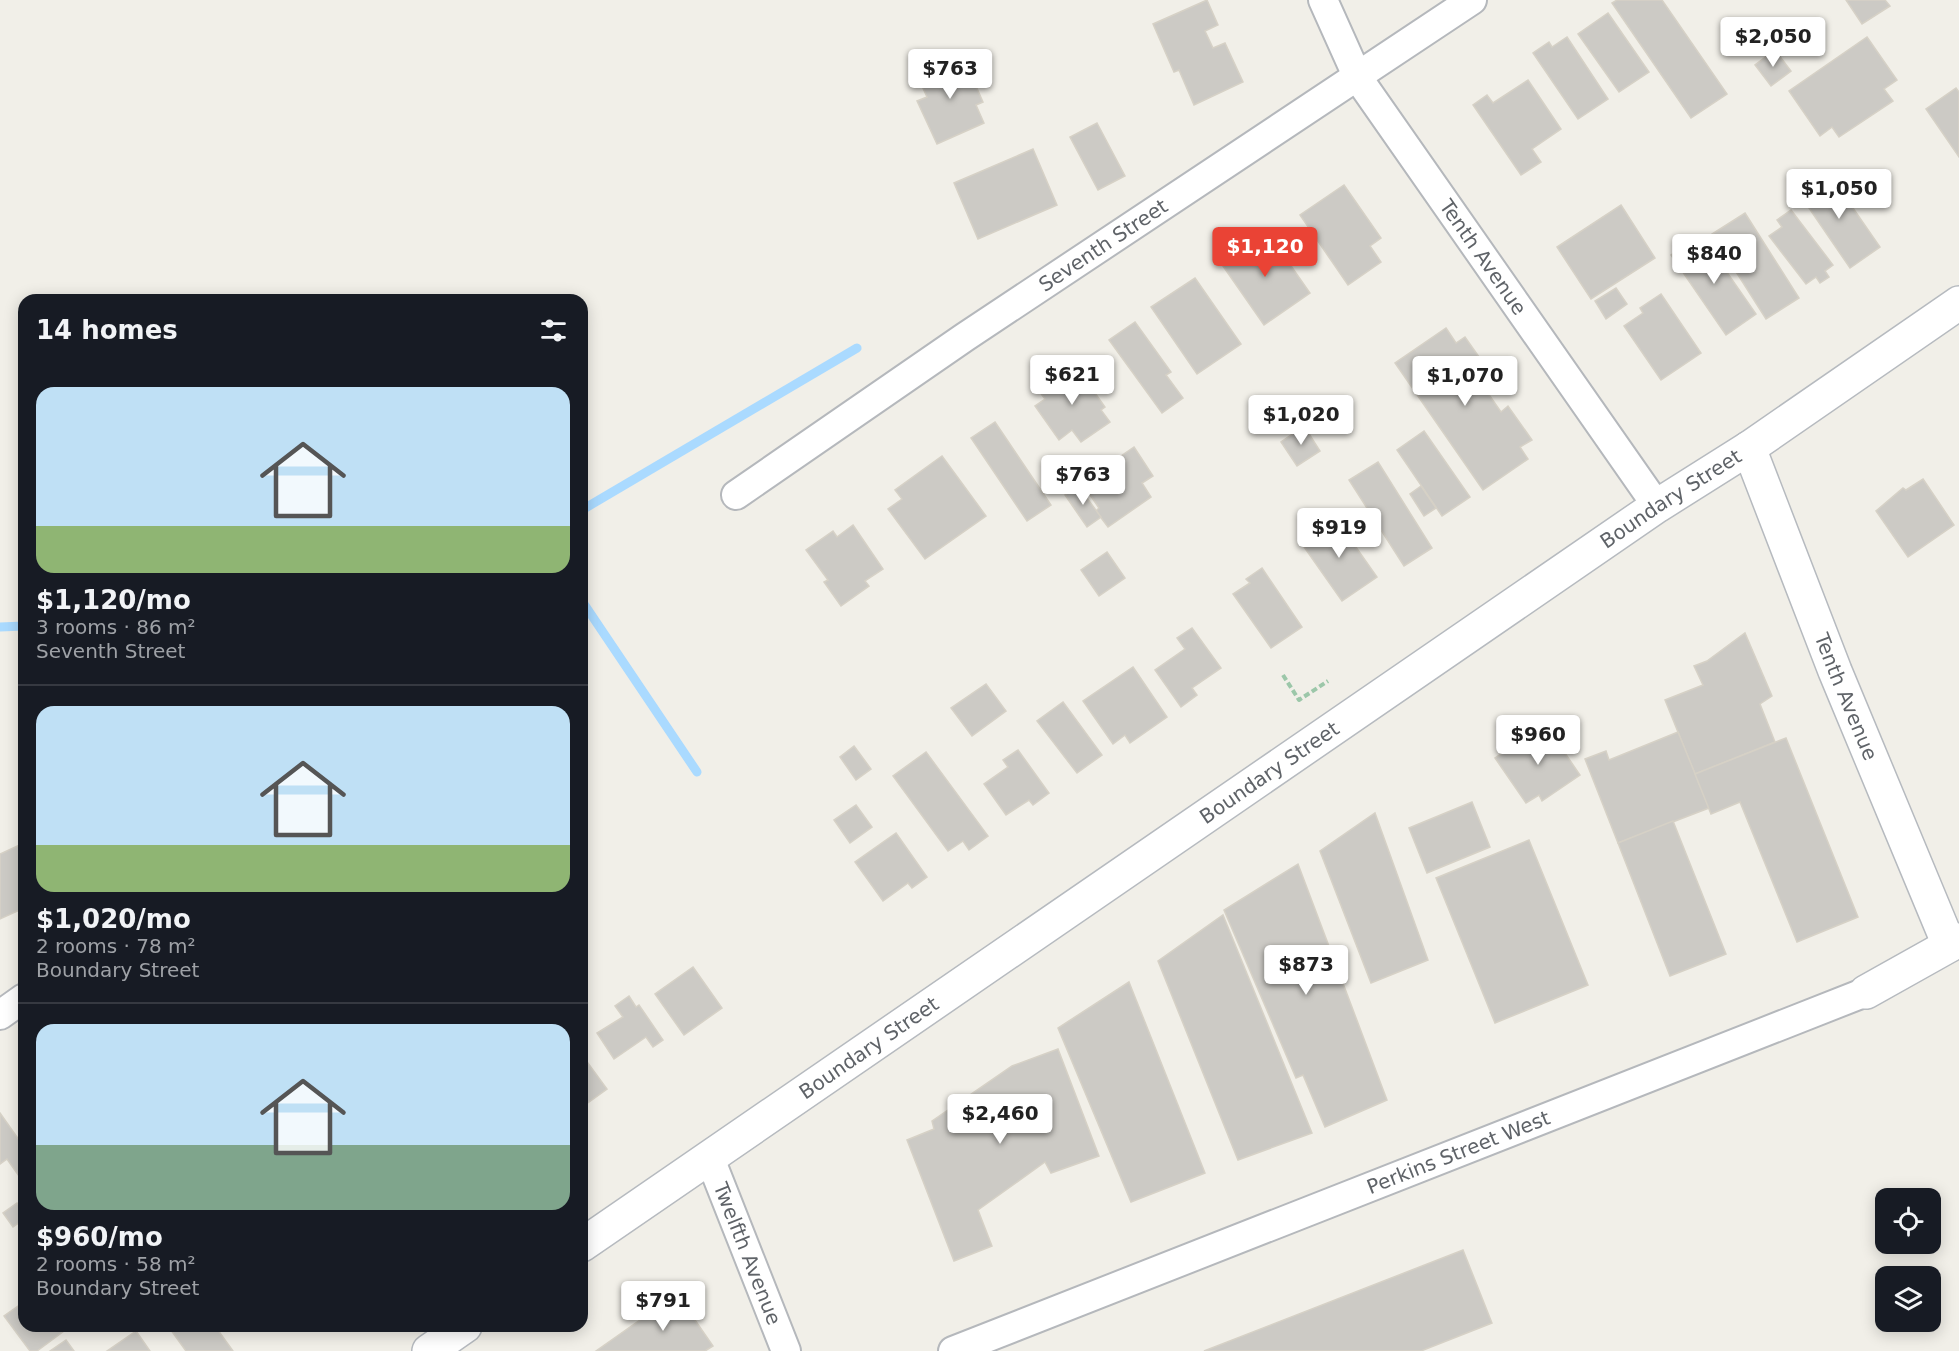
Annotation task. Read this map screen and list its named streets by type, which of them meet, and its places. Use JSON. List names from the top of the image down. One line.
{"streets":{"main road":["Tenth Avenue","Boundary Street","Perkins Street West"],"street":["Seventh Street","Twelfth Avenue"]},"crossings":[["Seventh Street","Tenth Avenue"],["Tenth Avenue","Boundary Street"],["Tenth Avenue","Perkins Street West"],["Boundary Street","Twelfth Avenue"]],"page":{"price":["$2,050","$763","$1,050","$1,120","$840","$621","$1,070","$1,020","$763","$919","$960","$873","$2,460","$791"],"heading":"14 homes","list":[{"name":"$1,120/mo","note":"3 rooms · 86 m² · Seventh Street"},{"name":"$1,020/mo","note":"2 rooms · 78 m² · Boundary Street"},{"name":"$960/mo","note":"2 rooms · 58 m² · Boundary Street"}]}}
